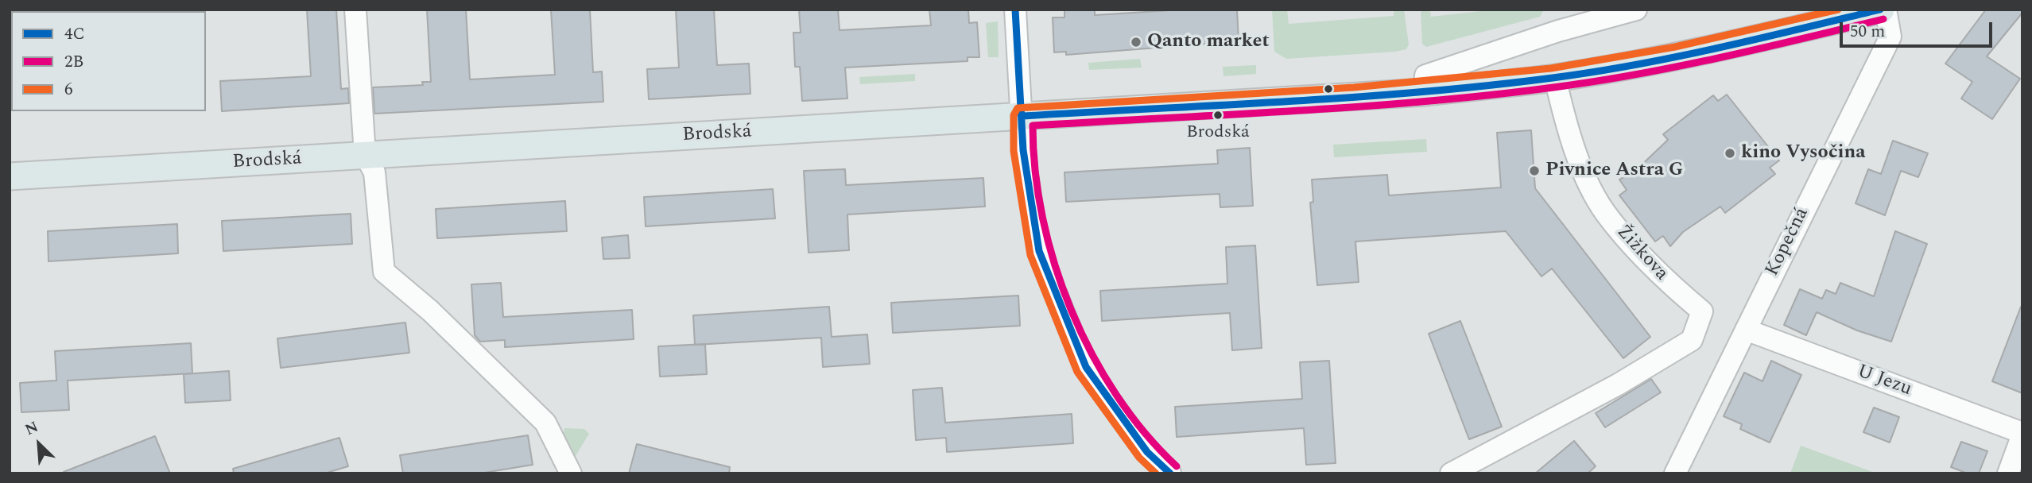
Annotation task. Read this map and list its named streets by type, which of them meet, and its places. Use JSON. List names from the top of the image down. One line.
{"streets":{"main road":["Brodská"],"street":["Kopečná","Žižkova","U Jezu"]},"crossings":[["Kopečná","U Jezu"]],"places":["Qanto market","Brodská","kino Vysočina","Pivnice Astra G"],"lines":["transit line 4C","transit line 6","transit line 2B"],"legend":["4C","2B","6"],"scale_bar":"50 m","north":"top left"}
